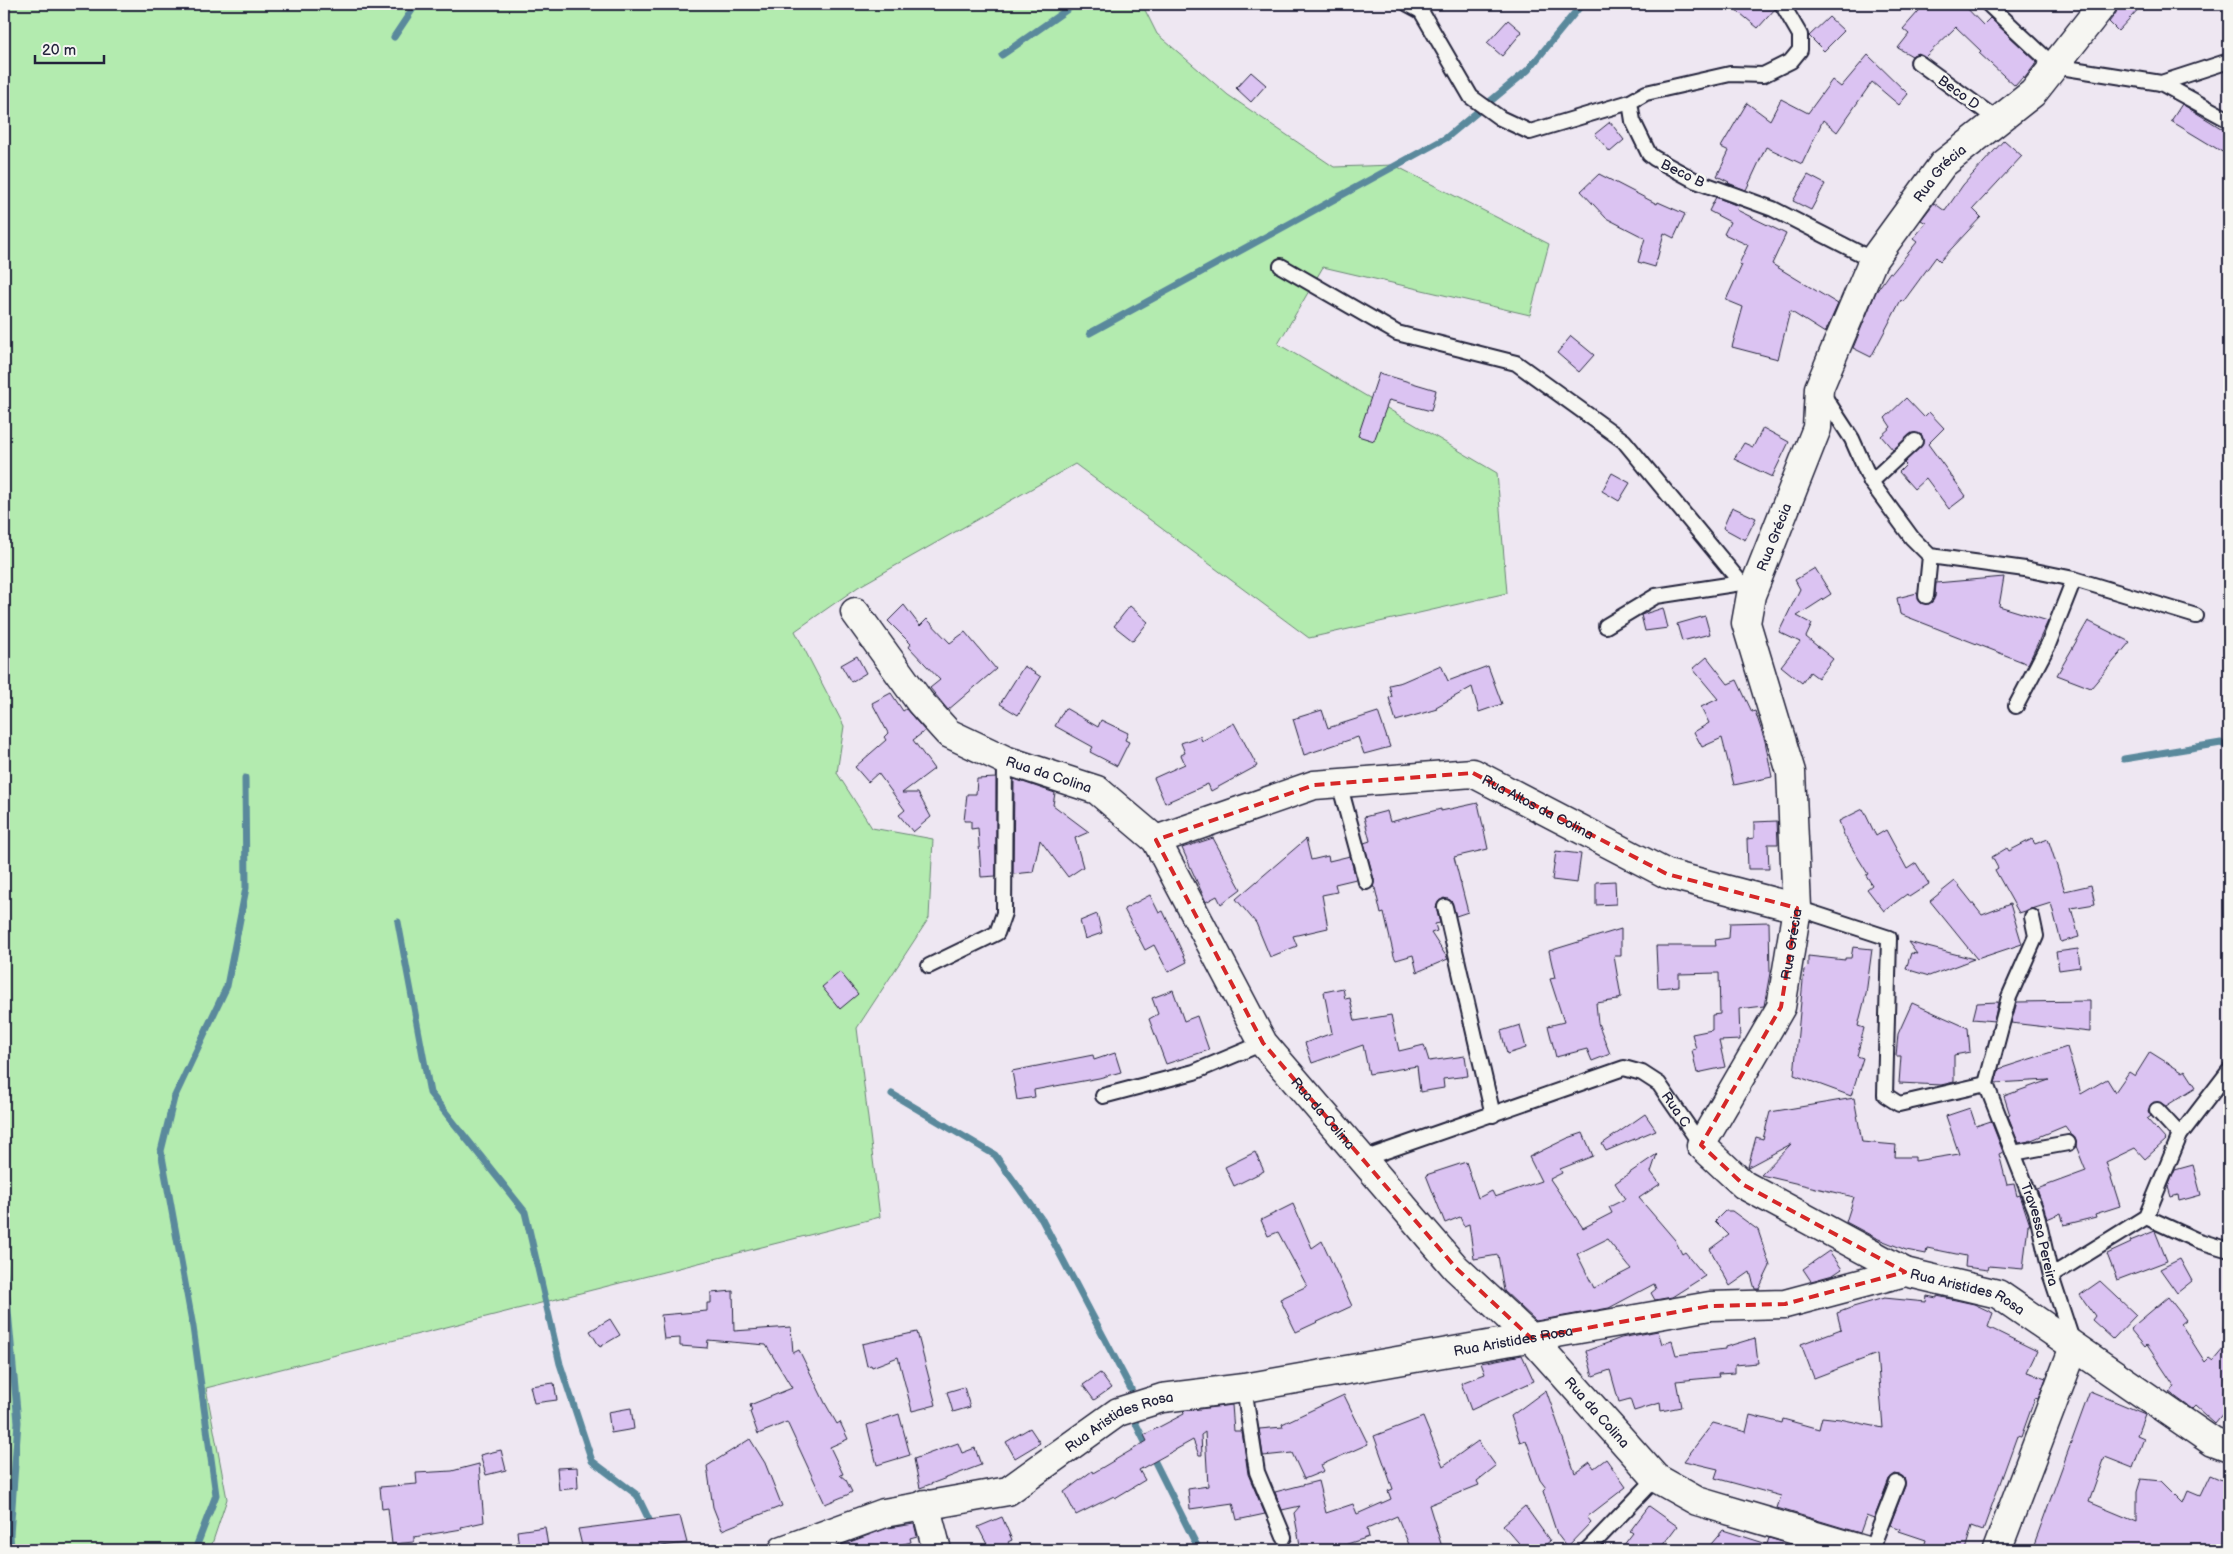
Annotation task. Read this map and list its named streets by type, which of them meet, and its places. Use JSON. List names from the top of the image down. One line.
{"streets":{"street":["Rua Grécia","Rua da Colina","Rua Altos da Colina","Rua C","Rua Aristides Rosa"],"lane":["Beco D","Beco B","Travessa Pereira"]},"crossings":[["Beco D","Rua Grécia"],["Beco B","Rua Grécia"],["Rua Grécia","Rua Altos da Colina"],["Rua Grécia","Rua C"],["Rua da Colina","Rua Altos da Colina"],["Rua da Colina","Rua C"],["Rua da Colina","Rua Aristides Rosa"],["Rua C","Rua Aristides Rosa"],["Travessa Pereira","Rua Aristides Rosa"]],"scale_bar":"20 m"}
